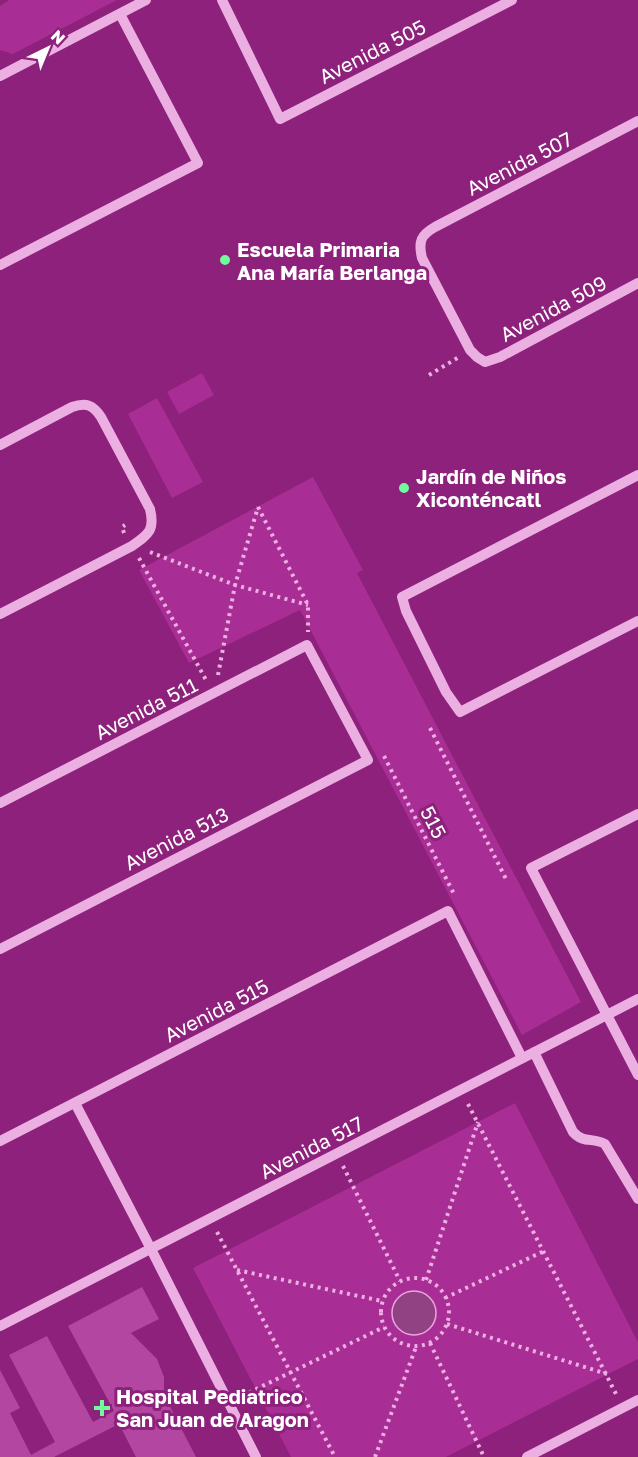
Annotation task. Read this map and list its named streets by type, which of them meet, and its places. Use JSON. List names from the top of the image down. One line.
{"streets":{"street":["Avenida 505","Avenida 507","Avenida 509","Avenida 511","Avenida 513","Avenida 515","Avenida 517"],"path":["515"]},"crossings":[["Avenida 507","Avenida 509"],["Avenida 511","Avenida 513"],["Avenida 515","Avenida 517"]],"places":{"other":["Escuela Primaria Ana María Berlanga","Jardín de Niños Xiconténcatl"],"health":["Hospital Pediatrico San Juan de Aragon"]},"north":"top right"}
